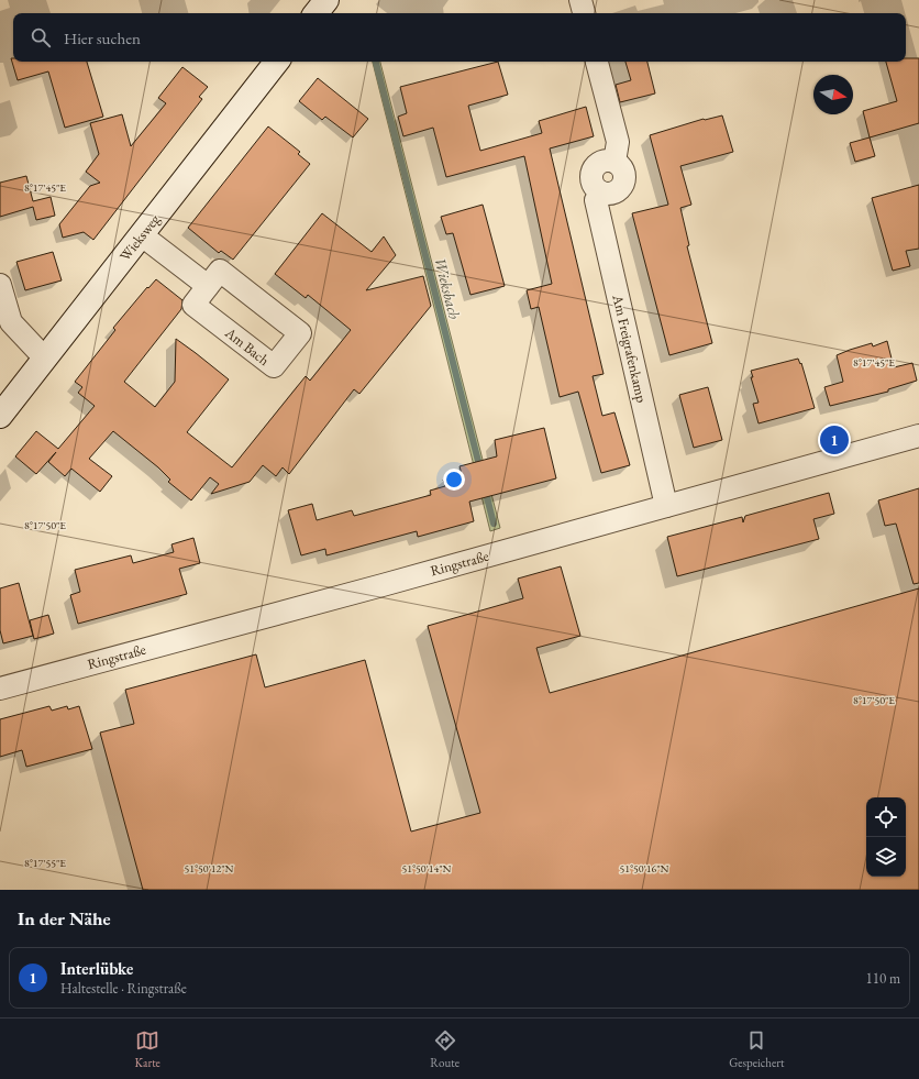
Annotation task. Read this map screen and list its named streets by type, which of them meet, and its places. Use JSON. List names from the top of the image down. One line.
{"streets":{"street":["Wieksweg","Am Bach","Am Freigrafenkamp","Ringstraße"]},"crossings":[["Am Freigrafenkamp","Ringstraße"]],"water":["Wieksbach"],"north":"right","page":{"search":"Hier suchen","pins":"1","heading":"In der Nähe","list":[{"mark":"1","name":"Interlübke","note":"Haltestelle · Ringstraße","value":"110 m"}],"nav":["Karte","Route","Gespeichert"]},"coordinates":["8°17'45\"E","8°17'50\"E","8°17'55\"E","51°50'12\"N","51°50'14\"N","51°50'16\"N"]}
